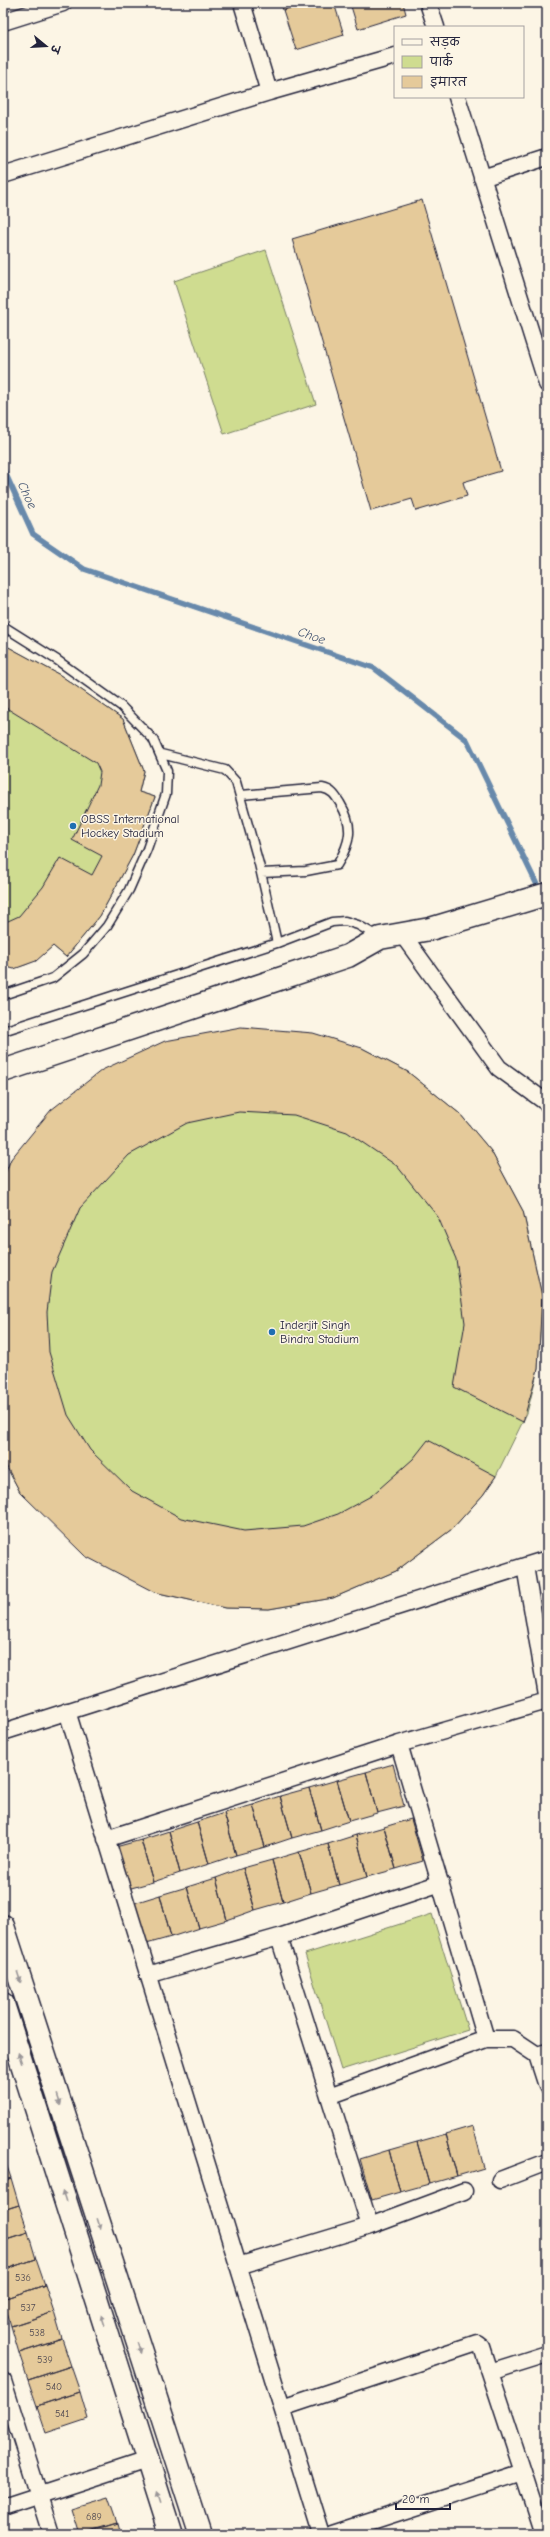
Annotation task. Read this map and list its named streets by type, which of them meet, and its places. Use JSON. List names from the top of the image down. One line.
{"water":["Choe"],"places":["OBSS International Hockey Stadium","Inderjit Singh Bindra Stadium"],"house_numbers":["536","537","538","539","540","541","689"],"legend":["सड़क","पार्क","इमारत"],"scale_bar":"20 m","north":"right"}
